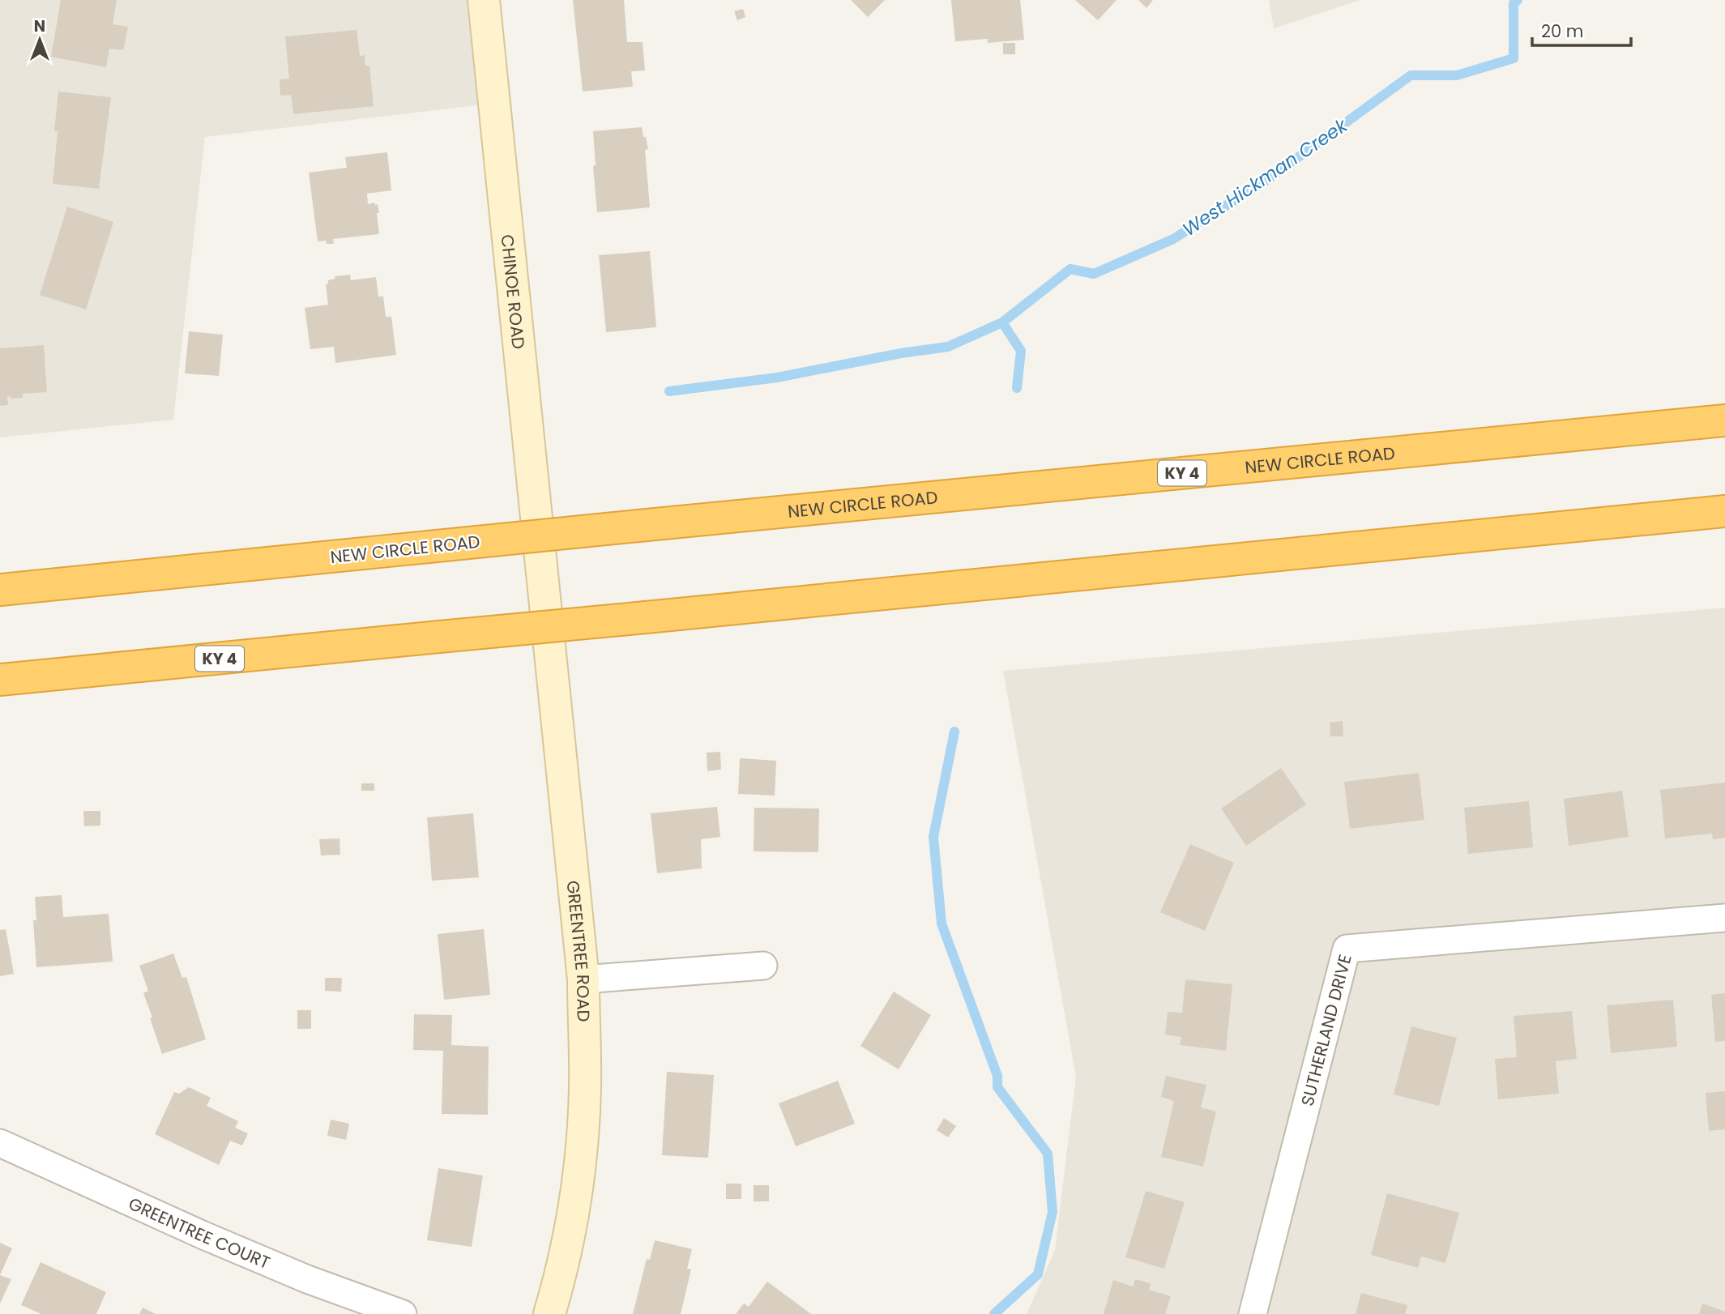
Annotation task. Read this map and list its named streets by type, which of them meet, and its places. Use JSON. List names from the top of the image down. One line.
{"streets":{"highway":["NEW CIRCLE ROAD","KY 4"],"street":["CHINOE ROAD","GREENTREE ROAD","SUTHERLAND DRIVE","GREENTREE COURT"]},"crossings":[["CHINOE ROAD","GREENTREE ROAD"]],"water":["West Hickman Creek"],"scale_bar":"20 m","north":"top"}
